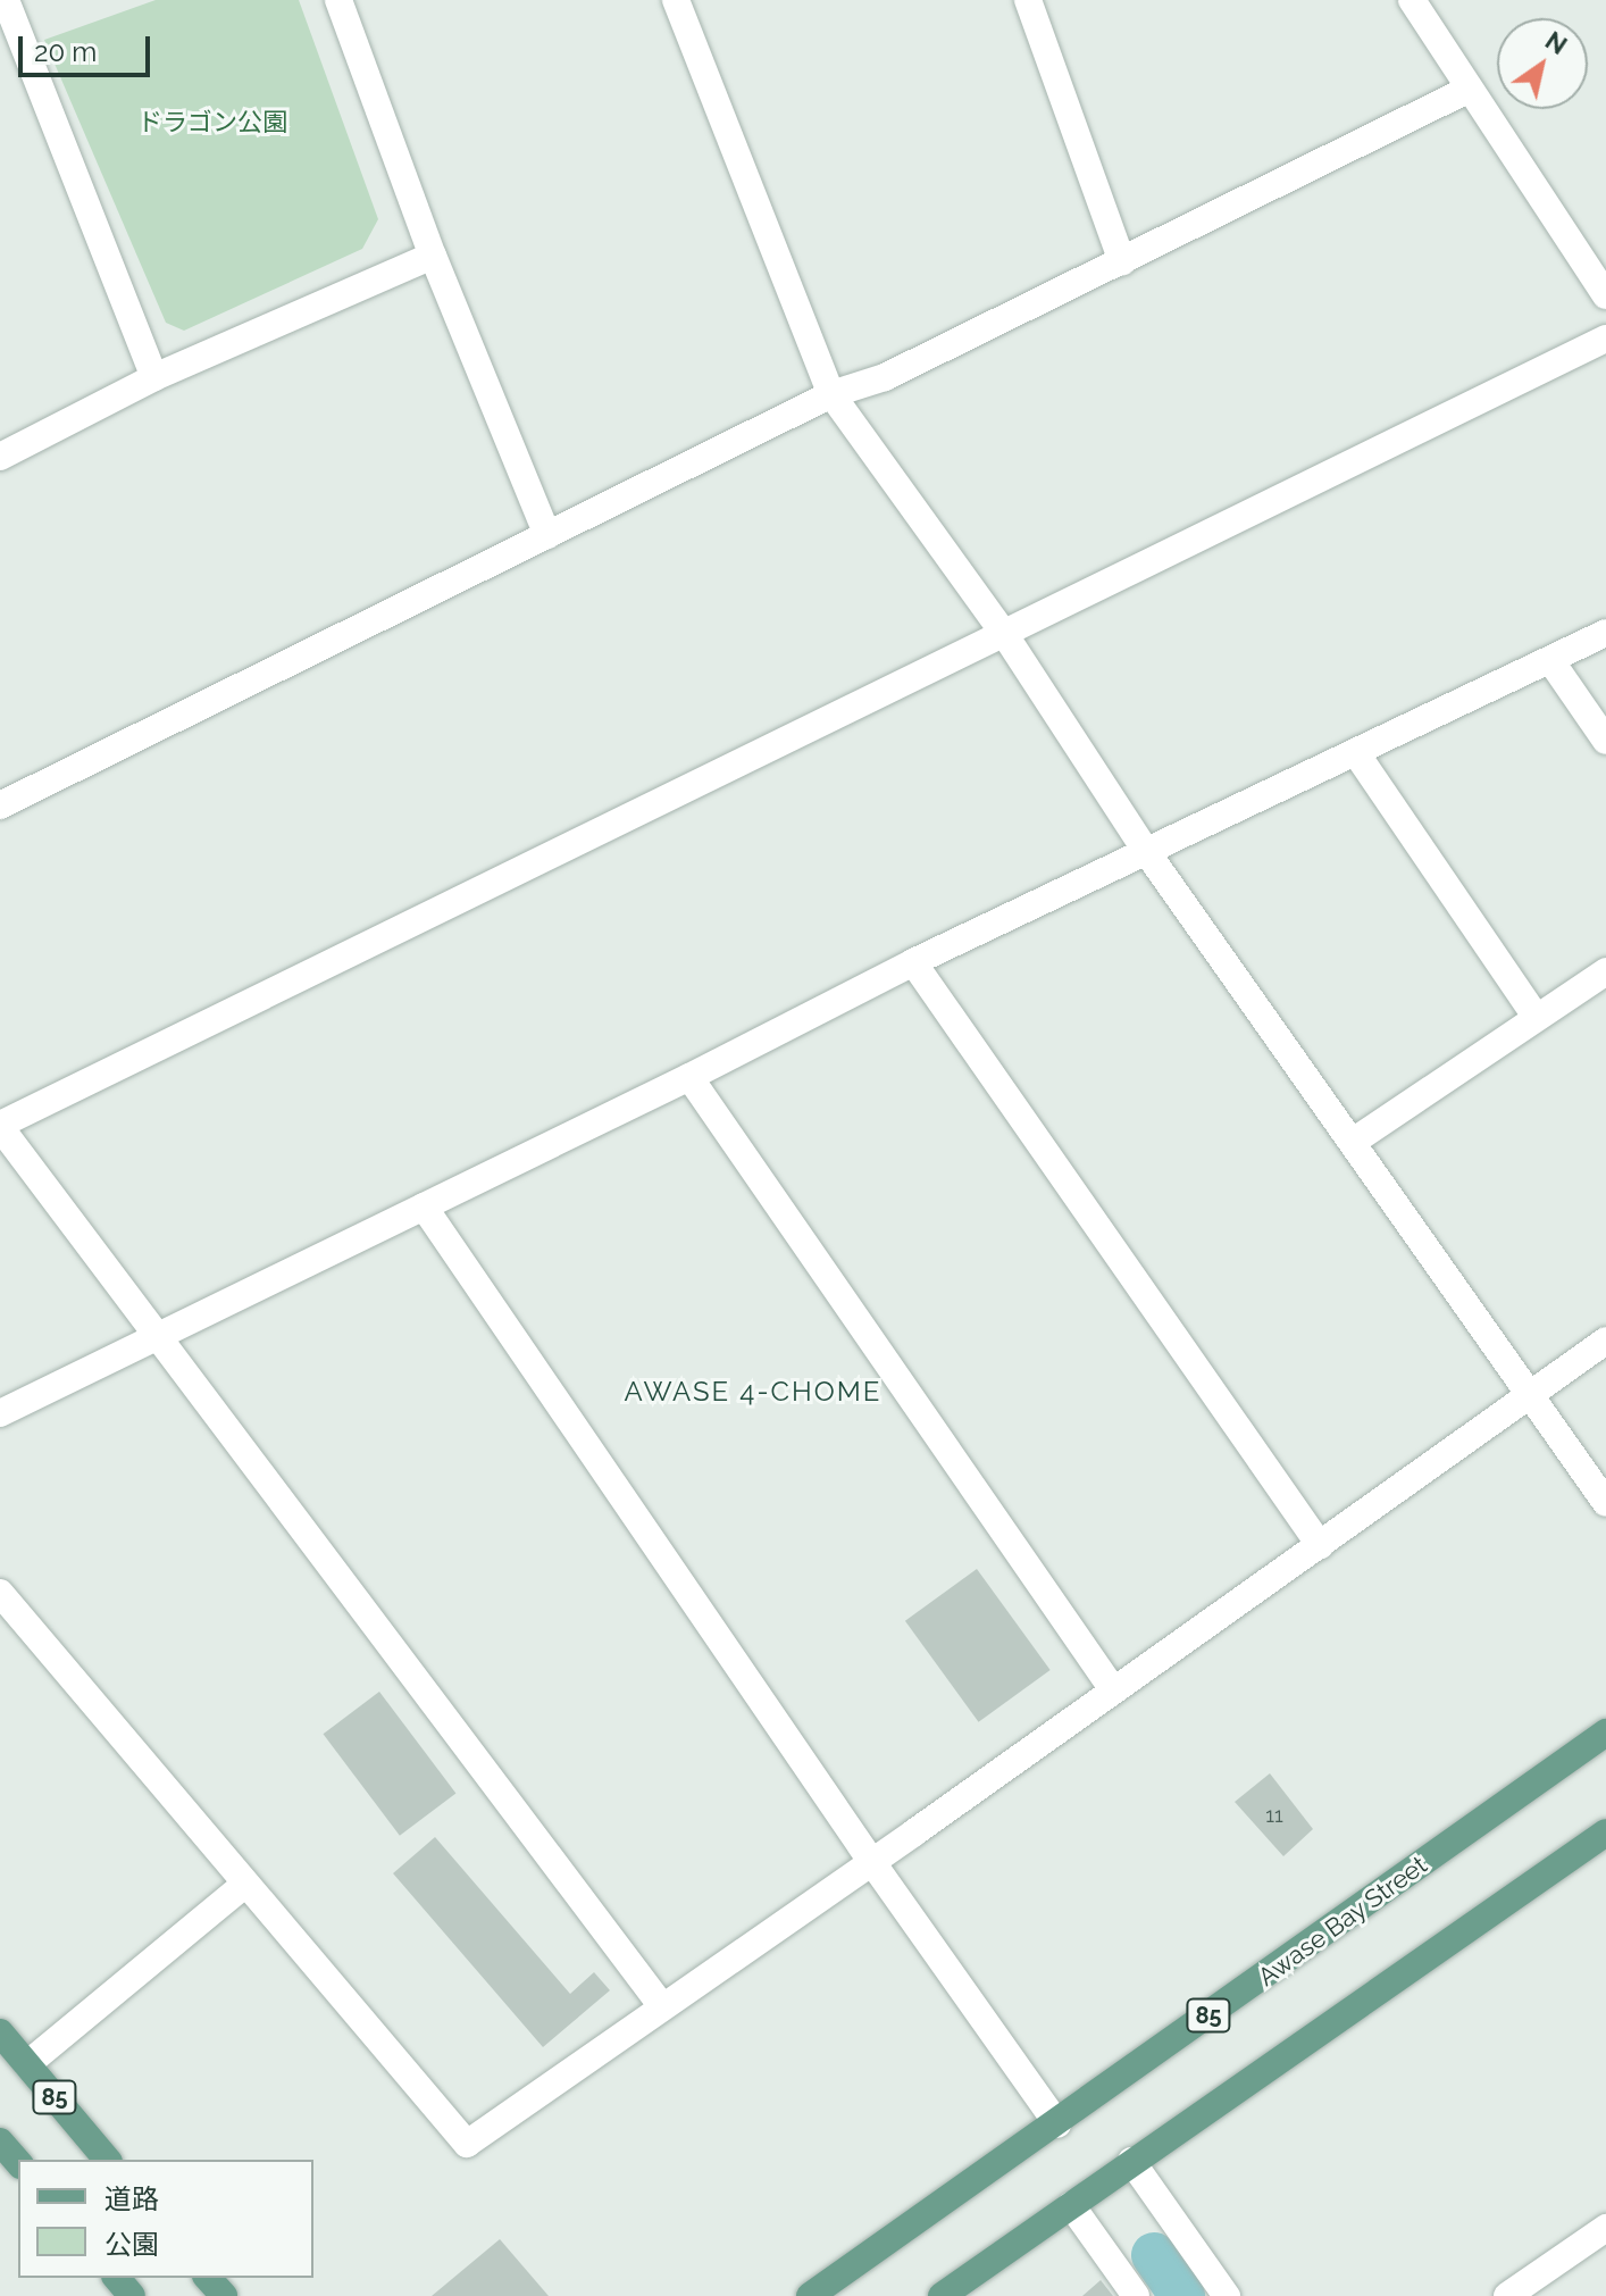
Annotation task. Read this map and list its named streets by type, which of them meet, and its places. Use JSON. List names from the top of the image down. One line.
{"streets":{"main road":["Awase Bay Street","85"]},"districts":["AWASE 4-CHOME"],"parks":["ドラゴン公園"],"house_numbers":["11"],"legend":["道路","公園"],"scale_bar":"20 m","north":"top right"}
